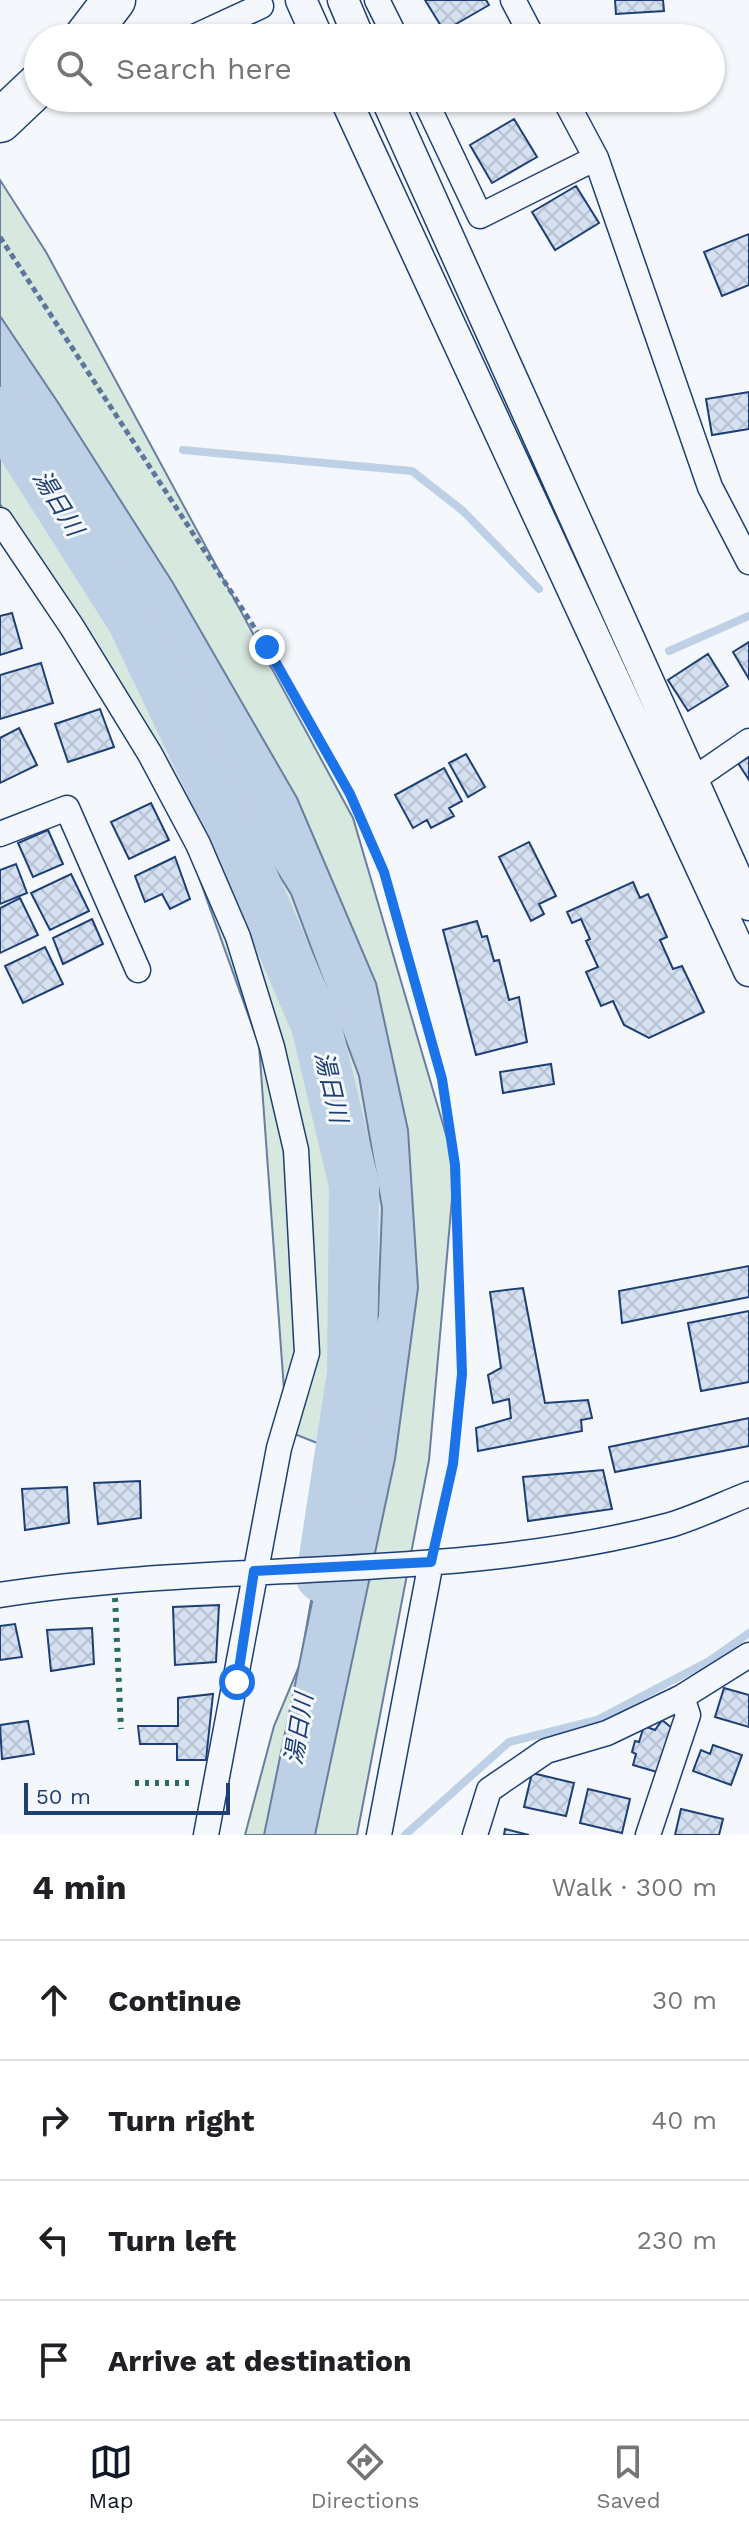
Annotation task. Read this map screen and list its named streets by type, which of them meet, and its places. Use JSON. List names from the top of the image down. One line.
{"water":["湯日川"],"scale_bar":"50 m","page":{"search":"Search here","scale":"50 m","heading":["4 min","Walk · 300 m"],"list":[["Continue","30 m"],["Turn right","40 m"],["Turn left","230 m"],"Arrive at destination"],"nav":["Map","Directions","Saved"]}}
